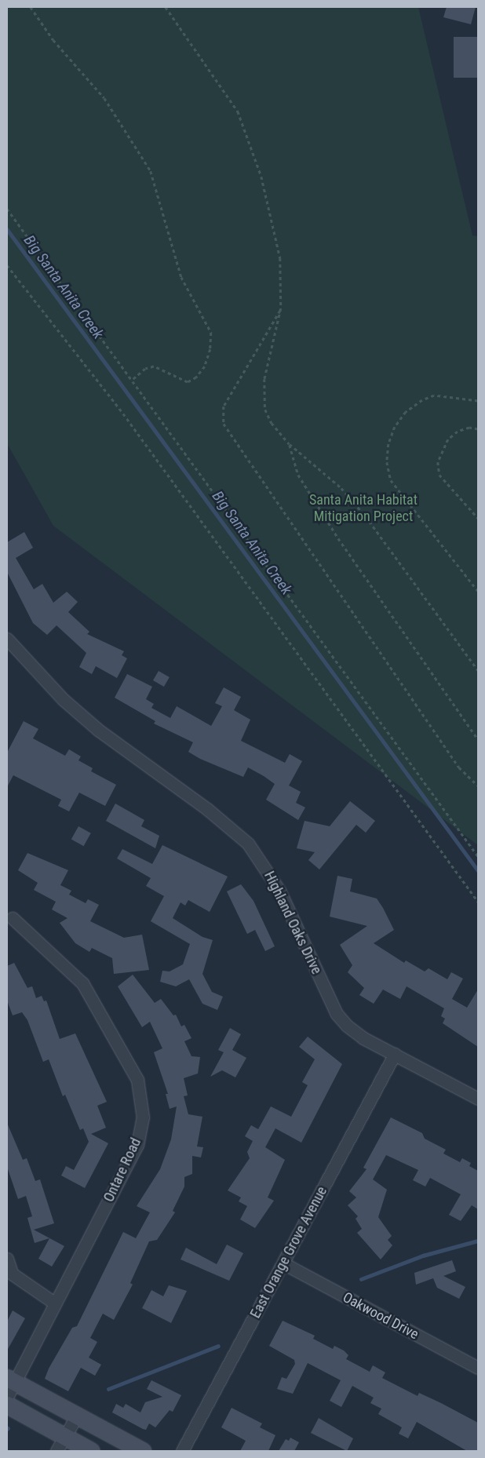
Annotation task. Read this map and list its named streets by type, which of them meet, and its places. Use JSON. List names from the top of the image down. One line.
{"streets":{"street":["Highland Oaks Drive","Ontare Road","East Orange Grove Avenue","Oakwood Drive"]},"crossings":[["Highland Oaks Drive","East Orange Grove Avenue"],["East Orange Grove Avenue","Oakwood Drive"]],"water":["Big Santa Anita Creek"],"parks":["Santa Anita Habitat Mitigation Project"]}
